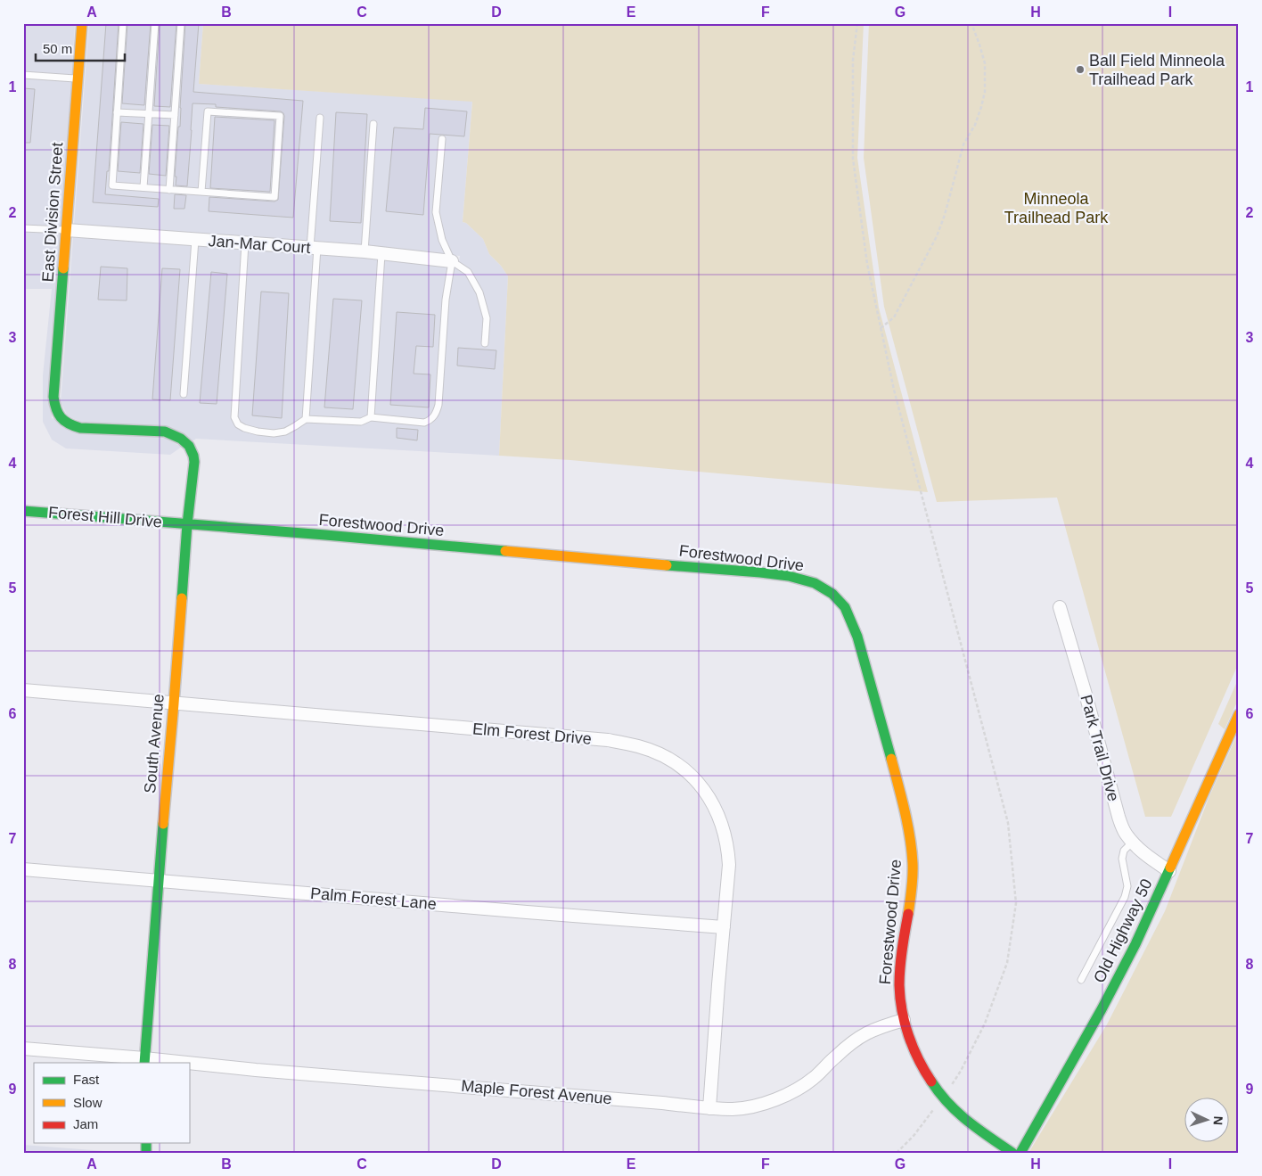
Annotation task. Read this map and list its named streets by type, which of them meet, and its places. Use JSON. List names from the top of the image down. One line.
{"streets":{"street":["East Division Street","Jan-Mar Court","Forest Hill Drive","Forestwood Drive","Elm Forest Drive","South Avenue","Park Trail Drive","Palm Forest Lane","Old Highway 50","Maple Forest Avenue"]},"crossings":[["East Division Street","Jan-Mar Court"],["East Division Street","South Avenue"],["Forest Hill Drive","Forestwood Drive"],["Forest Hill Drive","South Avenue"],["Forestwood Drive","South Avenue"],["Forestwood Drive","Maple Forest Avenue"],["Elm Forest Drive","South Avenue"],["Elm Forest Drive","Palm Forest Lane"],["Elm Forest Drive","Maple Forest Avenue"],["South Avenue","Palm Forest Lane"],["South Avenue","Maple Forest Avenue"],["Park Trail Drive","Old Highway 50"]],"parks":["Minneola Trailhead Park"],"places":["Ball Field Minneola Trailhead Park"],"legend":["Fast","Slow","Jam"],"scale_bar":"50 m","north":"right","grid":{"columns":["A","B","C","D","E","F","G","H","I"],"rows":["1","2","3","4","5","6","7","8","9"]}}
